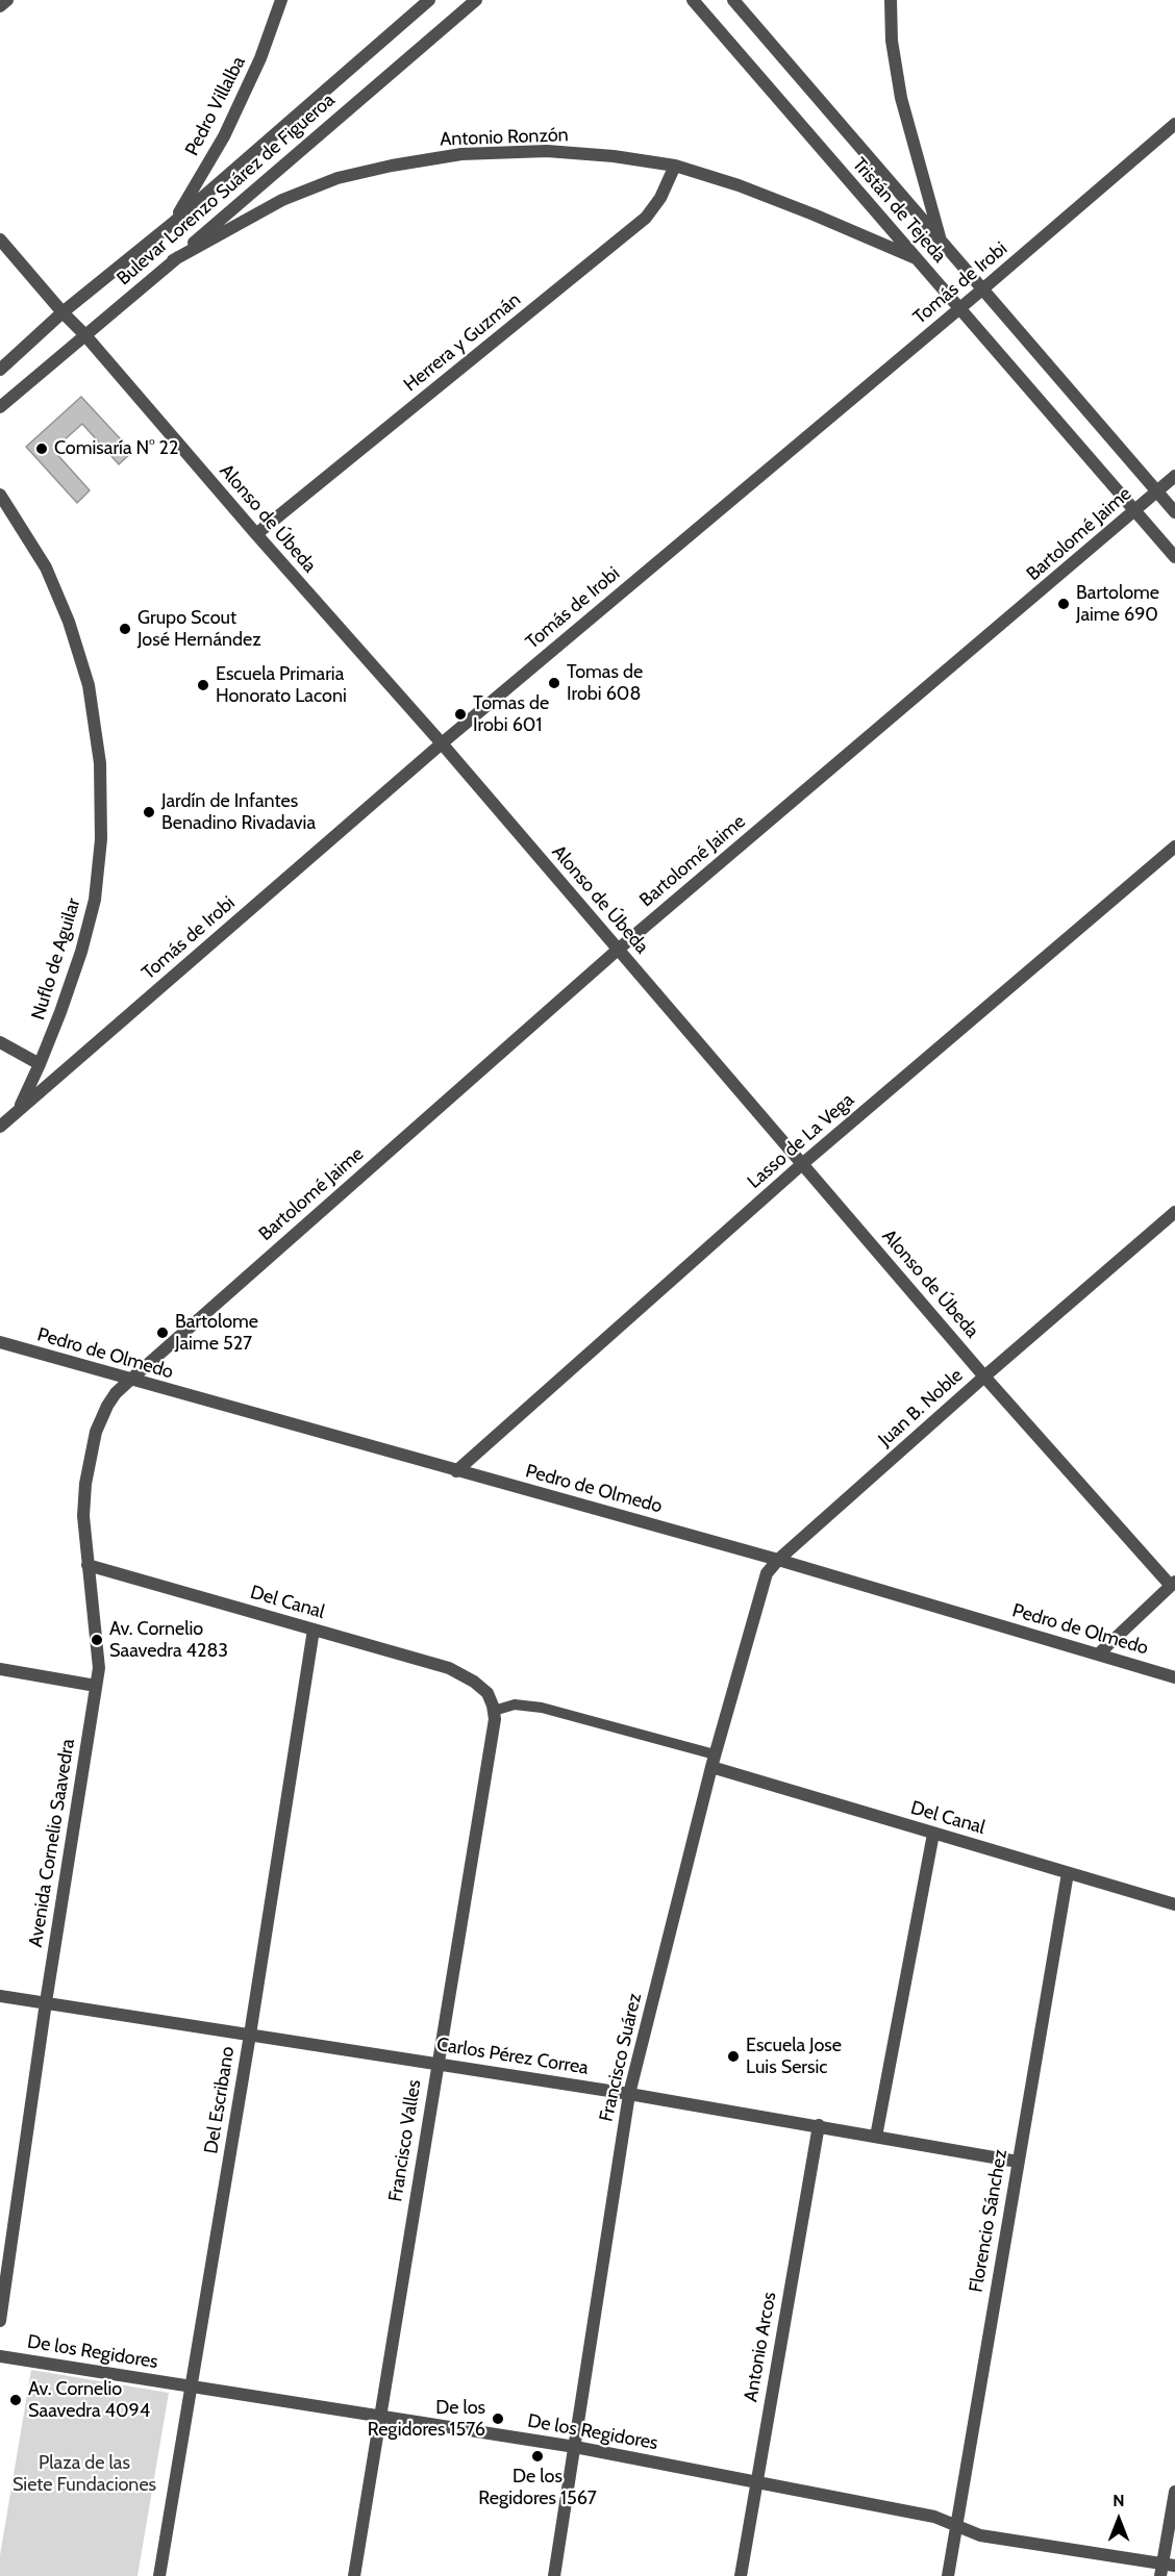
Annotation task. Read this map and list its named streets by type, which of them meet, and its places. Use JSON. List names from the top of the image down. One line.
{"streets":{"street":["Pedro Villalba","Antonio Ronzón","Bulevar Lorenzo Suárez de Figueroa","Tristán de Tejeda","Tomás de Irobi","Herrera y Guzmán","Alonso de Úbeda","Bartolomé Jaime","Nuflo de Aguilar","Lasso de La Vega","Pedro de Olmedo","Juan B. Noble","Del Canal","Avenida Cornelio Saavedra","Carlos Pérez Correa","Francisco Suárez","Del Escribano","Francisco Valles","Florencio Sánchez","Antonio Arcos","De los Regidores"]},"crossings":[["Pedro Villalba","Bulevar Lorenzo Suárez de Figueroa"],["Antonio Ronzón","Bulevar Lorenzo Suárez de Figueroa"],["Antonio Ronzón","Tristán de Tejeda"],["Antonio Ronzón","Herrera y Guzmán"],["Bulevar Lorenzo Suárez de Figueroa","Alonso de Úbeda"],["Tristán de Tejeda","Tomás de Irobi"],["Tristán de Tejeda","Bartolomé Jaime"],["Tomás de Irobi","Alonso de Úbeda"],["Tomás de Irobi","Nuflo de Aguilar"],["Herrera y Guzmán","Alonso de Úbeda"],["Alonso de Úbeda","Bartolomé Jaime"],["Alonso de Úbeda","Lasso de La Vega"],["Alonso de Úbeda","Juan B. Noble"],["Bartolomé Jaime","Pedro de Olmedo"],["Bartolomé Jaime","Avenida Cornelio Saavedra"],["Lasso de La Vega","Pedro de Olmedo"],["Pedro de Olmedo","Juan B. Noble"],["Pedro de Olmedo","Avenida Cornelio Saavedra"],["Pedro de Olmedo","Francisco Suárez"],["Juan B. Noble","Francisco Suárez"],["Del Canal","Avenida Cornelio Saavedra"],["Del Canal","Francisco Suárez"],["Del Canal","Del Escribano"],["Del Canal","Francisco Valles"],["Del Canal","Florencio Sánchez"],["Avenida Cornelio Saavedra","Carlos Pérez Correa"],["Carlos Pérez Correa","Francisco Suárez"],["Carlos Pérez Correa","Del Escribano"],["Carlos Pérez Correa","Francisco Valles"],["Carlos Pérez Correa","Florencio Sánchez"],["Carlos Pérez Correa","Antonio Arcos"],["Francisco Suárez","De los Regidores"],["Del Escribano","De los Regidores"],["Francisco Valles","De los Regidores"],["Florencio Sánchez","De los Regidores"],["Antonio Arcos","De los Regidores"]],"parks":["Plaza de las Siete Fundaciones"],"places":["Comisaría N° 22","Bartolome Jaime 690","Grupo Scout José Hernández","Tomas de Irobi 608","Escuela Primaria Honorato Laconi","Tomas de Irobi 601","Jardín de Infantes Benadino Rivadavia","Bartolome Jaime 527","Av. Cornelio Saavedra 4283","Escuela Jose Luis Sersic","Av. Cornelio Saavedra 4094","De los Regidores 1576","De los Regidores 1567"],"north":"top"}
